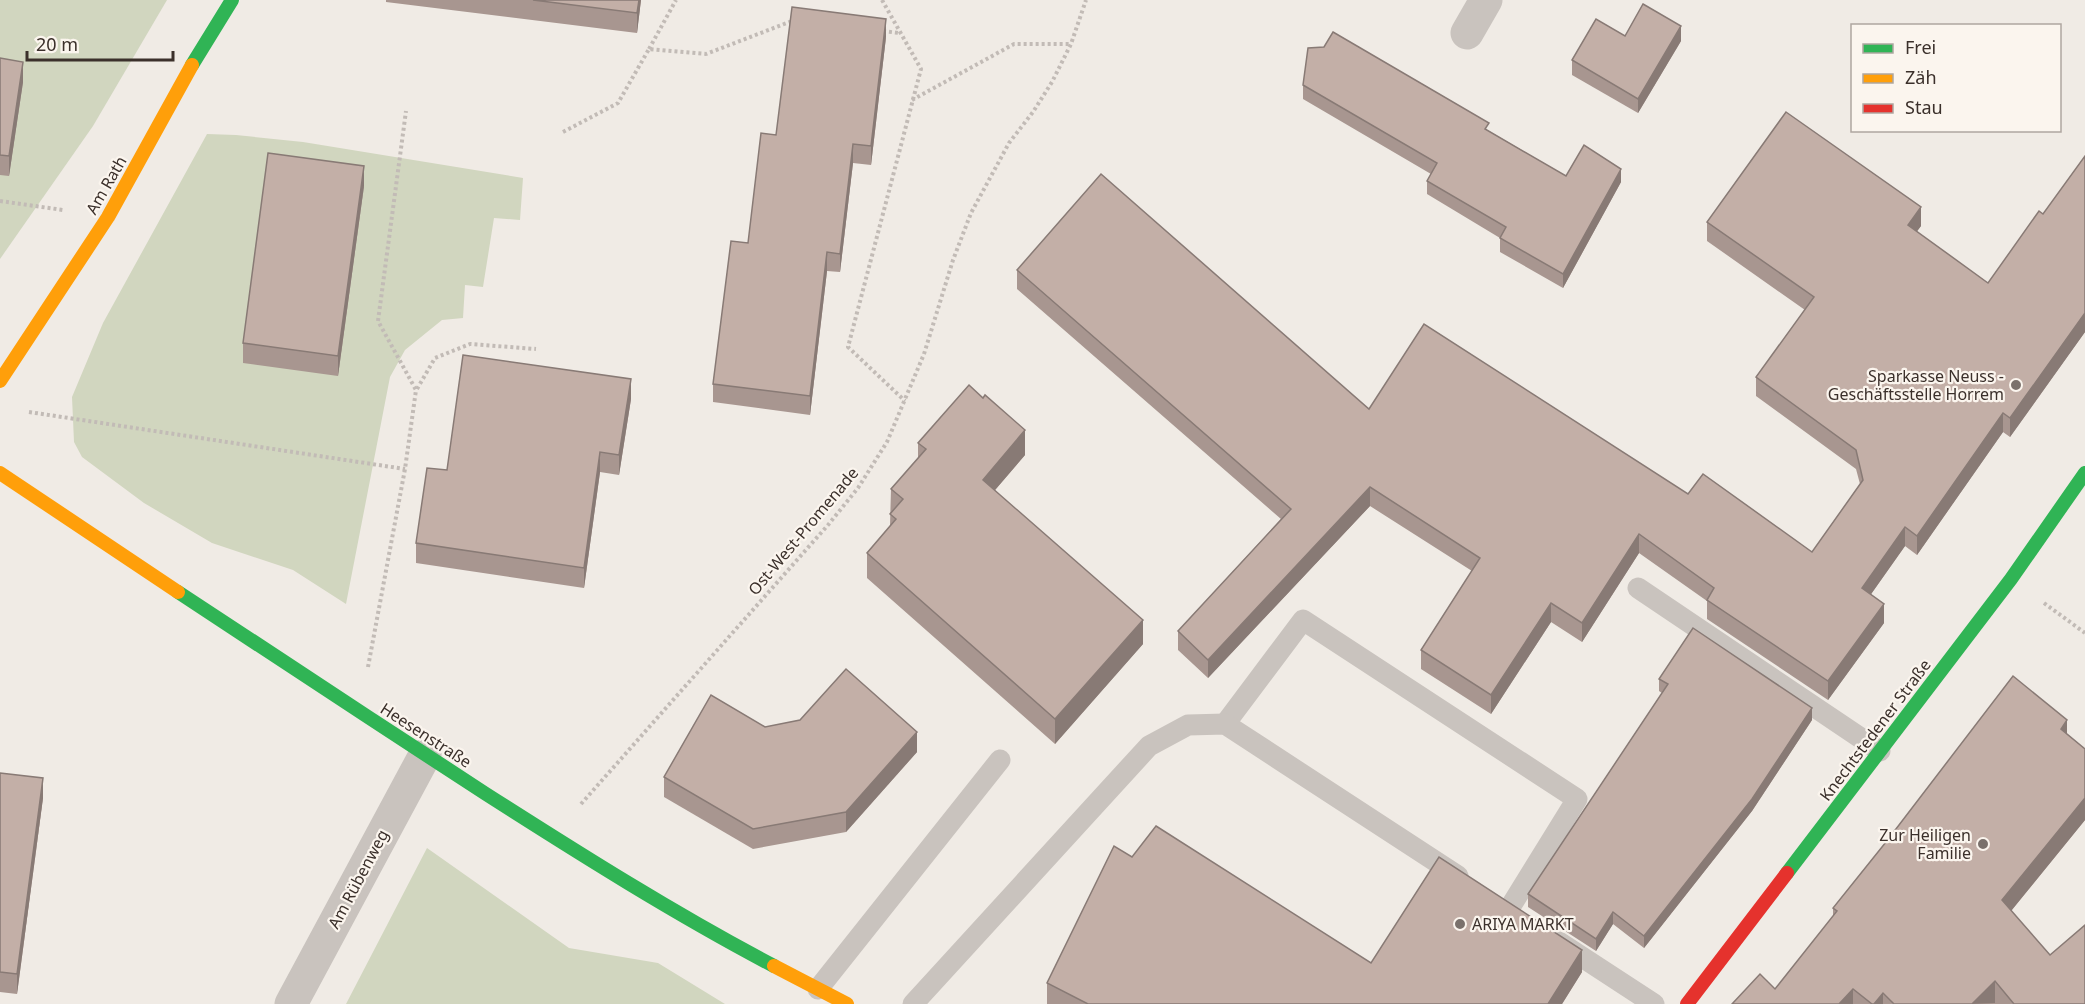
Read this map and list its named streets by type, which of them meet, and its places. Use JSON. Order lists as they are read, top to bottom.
{
  "streets": {
    "street": [
      "Am Rath",
      "Knechtstedener Straße",
      "Heesenstraße",
      "Am Rübenweg"
    ],
    "path": ["Ost-West-Promenade"]
  },
  "crossings": [
    ["Ost-West-Promenade", "Heesenstraße"],
    ["Heesenstraße", "Am Rübenweg"]
  ],
  "places": ["Sparkasse Neuss - Geschäftsstelle Horrem", "Zur Heiligen Familie", "ARIYA MARKT"],
  "legend": ["Frei", "Zäh", "Stau"],
  "scale_bar": "20 m"
}
